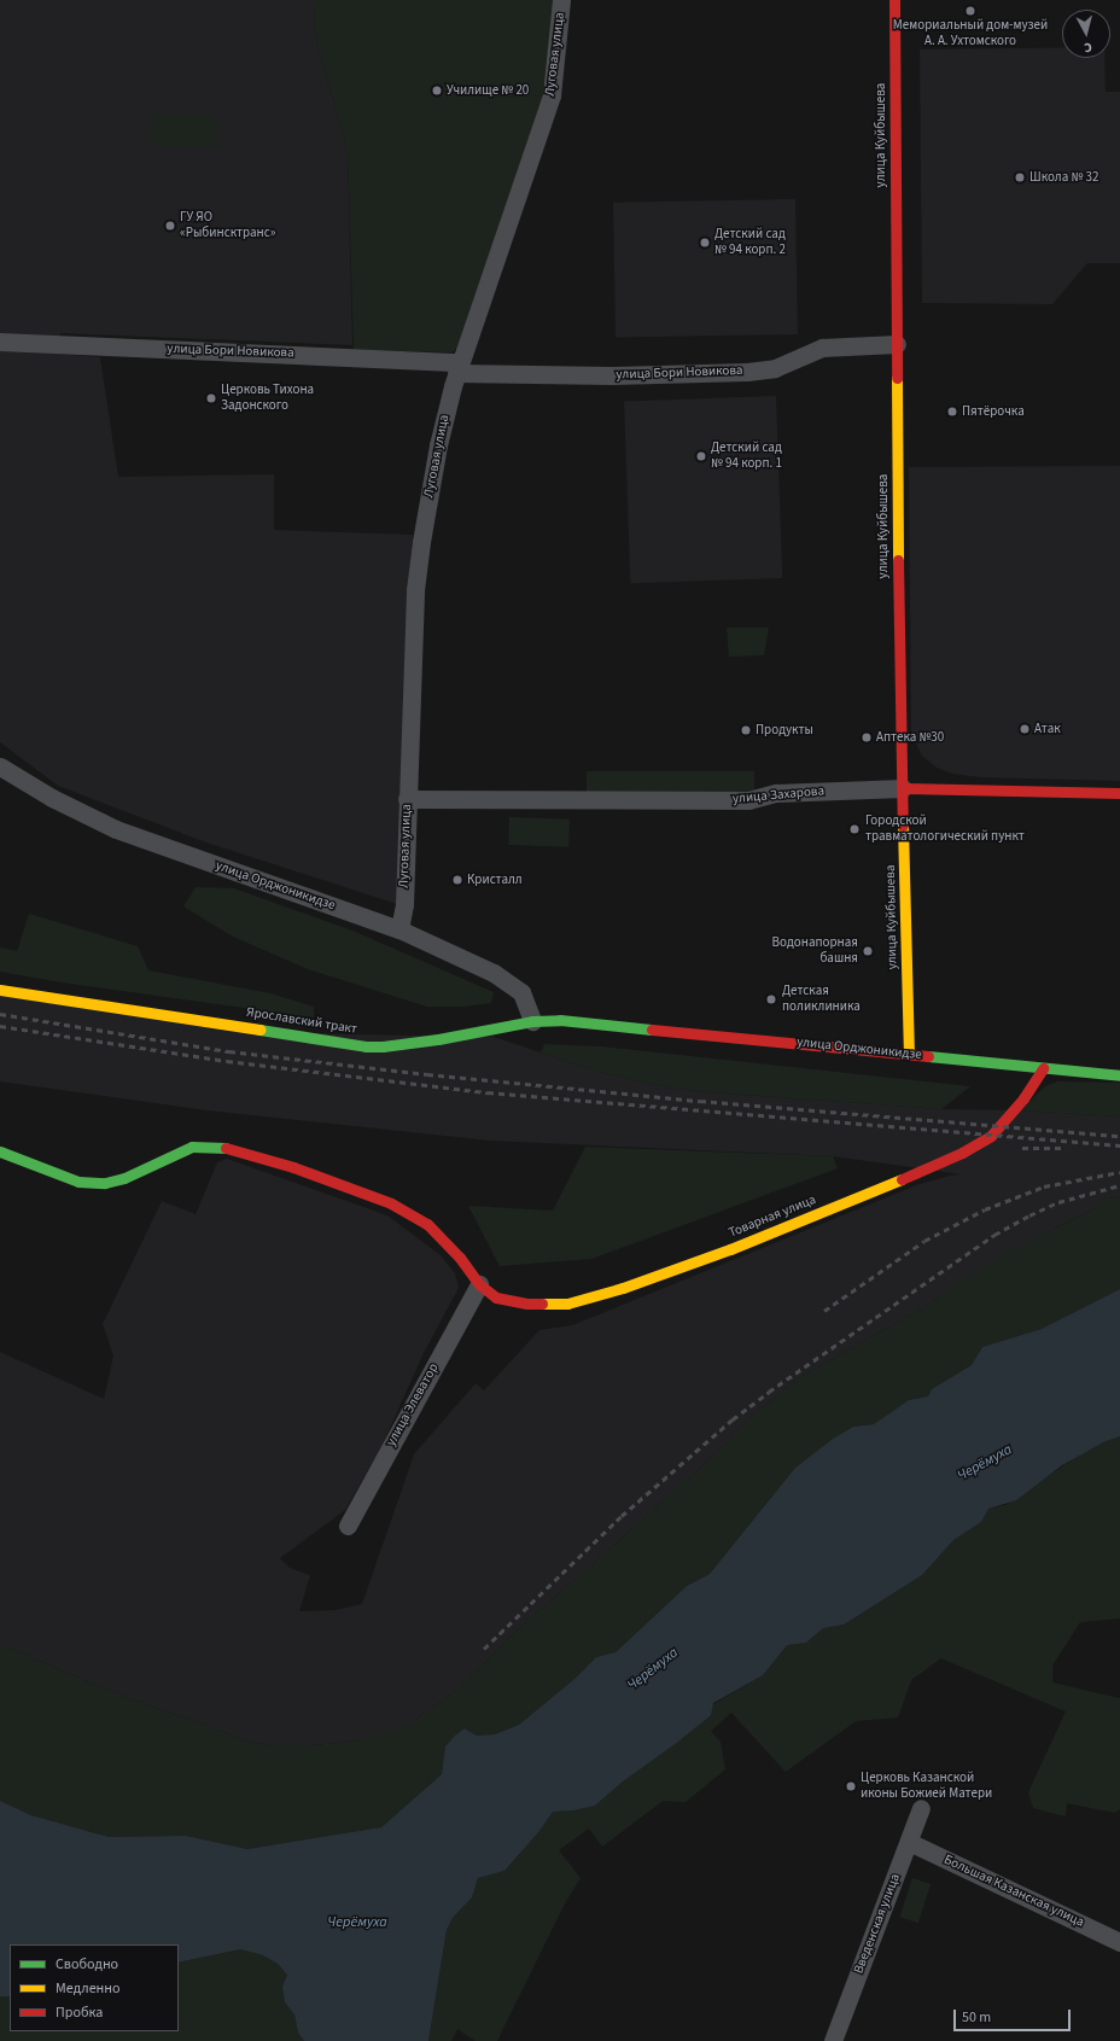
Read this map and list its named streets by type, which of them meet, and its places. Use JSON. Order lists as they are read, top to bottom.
{
  "streets": {
    "street": [
      "Луговая улица",
      "улица Куйбышева",
      "улица Бори Новикова",
      "улица Захарова",
      "улица Орджоникидзе",
      "Ярославский тракт",
      "Товарная улица",
      "улица Элеватор",
      "Большая Казанская улица",
      "Введенская улица"
    ]
  },
  "crossings": [
    ["Луговая улица", "улица Бори Новикова"],
    ["Луговая улица", "улица Захарова"],
    ["Луговая улица", "улица Орджоникидзе"],
    ["улица Куйбышева", "улица Бори Новикова"],
    ["улица Куйбышева", "улица Захарова"],
    ["улица Куйбышева", "улица Орджоникидзе"],
    ["улица Орджоникидзе", "Ярославский тракт"],
    ["улица Орджоникидзе", "Товарная улица"],
    ["Товарная улица", "улица Элеватор"],
    ["Большая Казанская улица", "Введенская улица"]
  ],
  "water": ["Черёмуха"],
  "places": [
    "Мемориальный дом-музей А. А. Ухтомского",
    "Училище № 20",
    "Школа № 32",
    "ГУ ЯО «Рыбинсктранс»",
    "Детский сад № 94 корп. 2",
    "Церковь Тихона Задонского",
    "Пятёрочка",
    "Детский сад № 94 корп. 1",
    "Атак",
    "Продукты",
    "Аптека №30",
    "Городской травматологический пункт",
    "Кристалл",
    "Водонапорная башня",
    "Детская поликлиника",
    "Церковь Казанской иконы Божией Матери"
  ],
  "legend": ["Свободно", "Медленно", "Пробка"],
  "scale_bar": "50 m",
  "north": "bottom"
}
